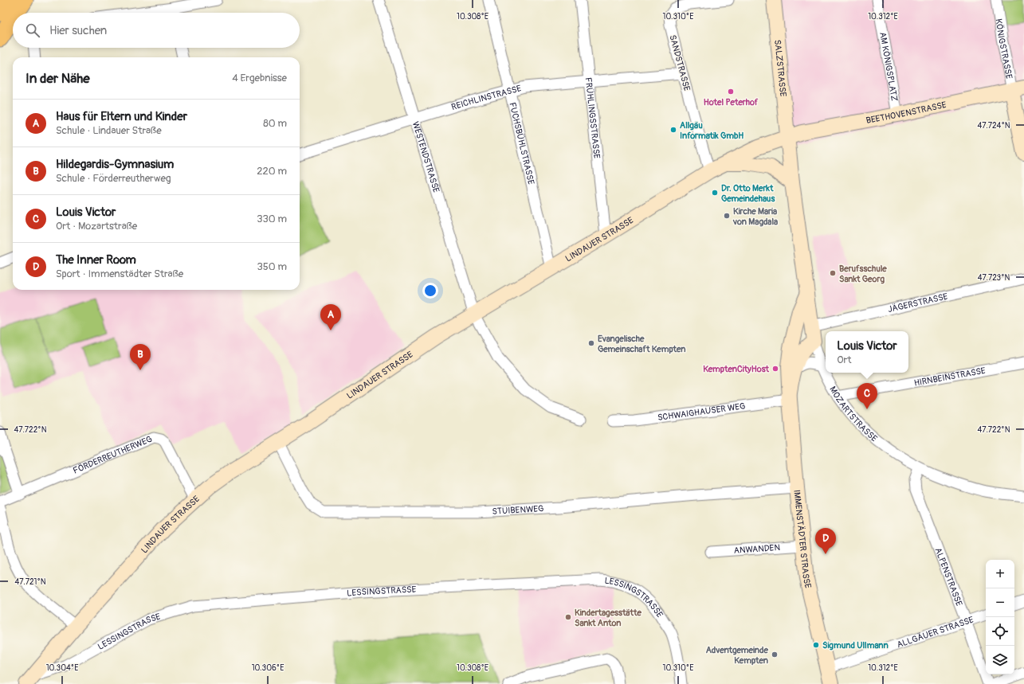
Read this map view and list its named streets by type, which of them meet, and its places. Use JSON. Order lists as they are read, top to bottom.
{
  "streets": {
    "street": [
      "KÖNIGSTRASSE",
      "SANDSTRASSE",
      "AM KÖNIGSPLATZ",
      "SALZSTRASSE",
      "REICHLINSTRASSE",
      "BEETHOVENSTRASSE",
      "FRÜHLINGSSTRASSE",
      "FUCHSBÜHLSTRASSE",
      "WESTENDSTRASSE",
      "LINDAUER STRASSE",
      "JÄGERSTRASSE",
      "HIRNBEINSTRASSE",
      "SCHWAIGHAUSER WEG",
      "MOZARTSTRASSE",
      "FÖRDERREUTHERWEG",
      "STUIBENWEG",
      "IMMENSTÄDTER STRASSE",
      "ANWANDEN",
      "ALPENSTRASSE",
      "LESSINGSTRASSE",
      "ALLGÄUER STRASSE"
    ]
  },
  "crossings": [
    ["KÖNIGSTRASSE", "BEETHOVENSTRASSE"],
    ["SANDSTRASSE", "REICHLINSTRASSE"],
    ["SANDSTRASSE", "LINDAUER STRASSE"],
    ["AM KÖNIGSPLATZ", "BEETHOVENSTRASSE"],
    ["SALZSTRASSE", "BEETHOVENSTRASSE"],
    ["SALZSTRASSE", "LINDAUER STRASSE"],
    ["SALZSTRASSE", "MOZARTSTRASSE"],
    ["REICHLINSTRASSE", "FRÜHLINGSSTRASSE"],
    ["REICHLINSTRASSE", "FUCHSBÜHLSTRASSE"],
    ["REICHLINSTRASSE", "WESTENDSTRASSE"],
    ["BEETHOVENSTRASSE", "LINDAUER STRASSE"],
    ["BEETHOVENSTRASSE", "MOZARTSTRASSE"],
    ["FRÜHLINGSSTRASSE", "LINDAUER STRASSE"],
    ["FUCHSBÜHLSTRASSE", "LINDAUER STRASSE"],
    ["WESTENDSTRASSE", "LINDAUER STRASSE"],
    ["LINDAUER STRASSE", "MOZARTSTRASSE"],
    ["LINDAUER STRASSE", "FÖRDERREUTHERWEG"],
    ["LINDAUER STRASSE", "STUIBENWEG"],
    ["LINDAUER STRASSE", "LESSINGSTRASSE"],
    ["JÄGERSTRASSE", "MOZARTSTRASSE"],
    ["JÄGERSTRASSE", "IMMENSTÄDTER STRASSE"],
    ["HIRNBEINSTRASSE", "MOZARTSTRASSE"],
    ["SCHWAIGHAUSER WEG", "IMMENSTÄDTER STRASSE"],
    ["MOZARTSTRASSE", "IMMENSTÄDTER STRASSE"],
    ["MOZARTSTRASSE", "ALPENSTRASSE"],
    ["STUIBENWEG", "IMMENSTÄDTER STRASSE"],
    ["IMMENSTÄDTER STRASSE", "ANWANDEN"],
    ["IMMENSTÄDTER STRASSE", "ALLGÄUER STRASSE"],
    ["ALPENSTRASSE", "ALLGÄUER STRASSE"]
  ],
  "places": [
    "Hotel Peterhof",
    "Allgäu Informatik GmbH",
    "Dr. Otto Merkt Gemeindehaus",
    "Kirche Maria von Magdala",
    "Berufsschule Sankt Georg",
    "Evangelische Gemeinschaft Kempten",
    "KemptenCityHost",
    "Kindertagesstätte Sankt Anton",
    "Sigmund Ullmann",
    "Adventgemeinde Kempten"
  ],
  "page": {
    "search": "Hier suchen",
    "heading": ["In der Nähe", "4 Ergebnisse"],
    "list": [
      {
        "mark": "A",
        "name": "Haus für Eltern und Kinder",
        "note": "Schule · Lindauer Straße",
        "value": "80 m"
      },
      {
        "mark": "B",
        "name": "Hildegardis-Gymnasium",
        "note": "Schule · Förderreutherweg",
        "value": "220 m"
      },
      {
        "mark": "C",
        "name": "Louis Victor",
        "note": "Ort · Mozartstraße",
        "value": "330 m"
      },
      {
        "mark": "D",
        "name": "The Inner Room",
        "note": "Sport · Immenstädter Straße",
        "value": "350 m"
      }
    ],
    "pins": [
      "A",
      "B",
      "C",
      "D"
    ],
    "popup": ["Louis Victor", "Ort"],
    "map_buttons": ["+", "−"]
  },
  "coordinates": [
    "10.308°E",
    "10.310°E",
    "10.312°E",
    "47.724°N",
    "47.723°N",
    "47.722°N",
    "47.721°N",
    "10.304°E",
    "10.306°E"
  ]
}
